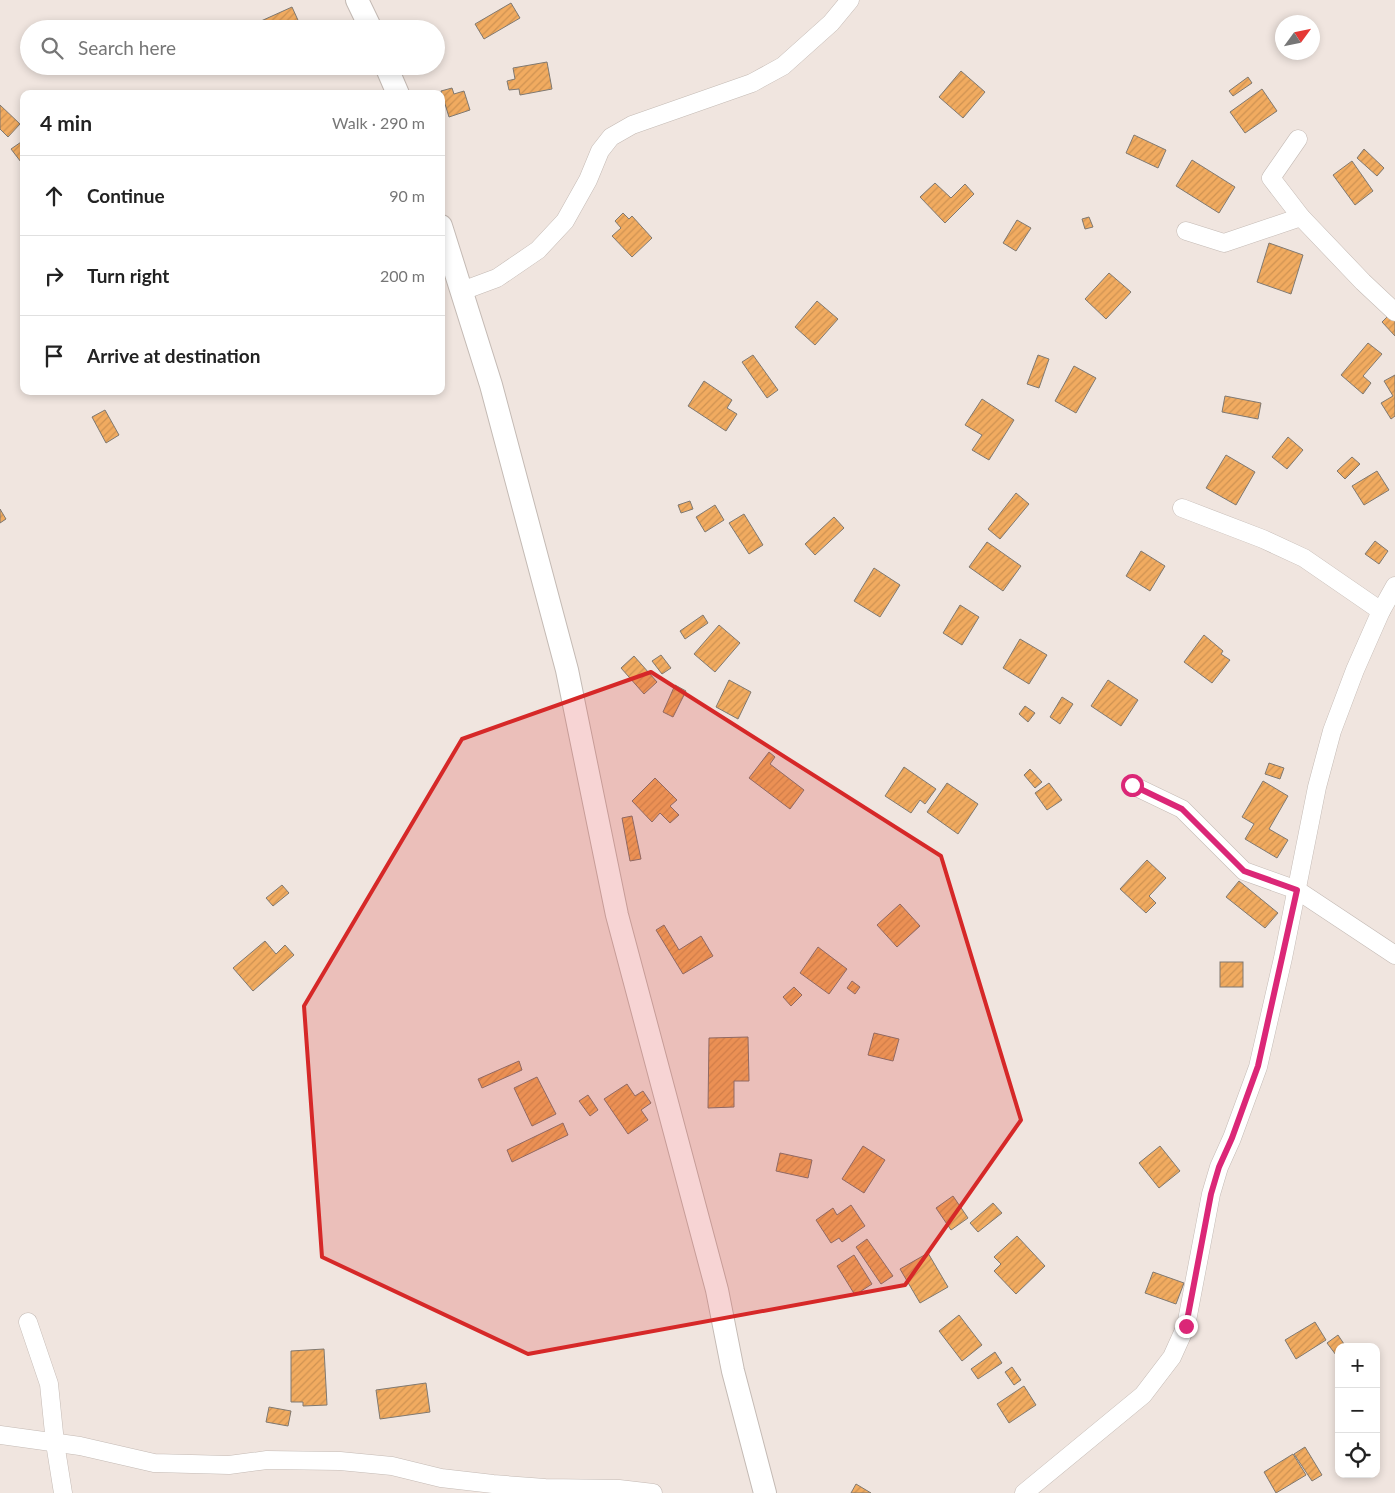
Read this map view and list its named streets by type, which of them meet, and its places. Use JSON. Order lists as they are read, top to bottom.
{
  "north": "top right",
  "page": {
    "search": "Search here",
    "heading": ["4 min", "Walk · 290 m"],
    "list": [
      ["Continue", "90 m"],
      ["Turn right", "200 m"],
      "Arrive at destination"
    ],
    "map_buttons": ["+", "−"]
  }
}
